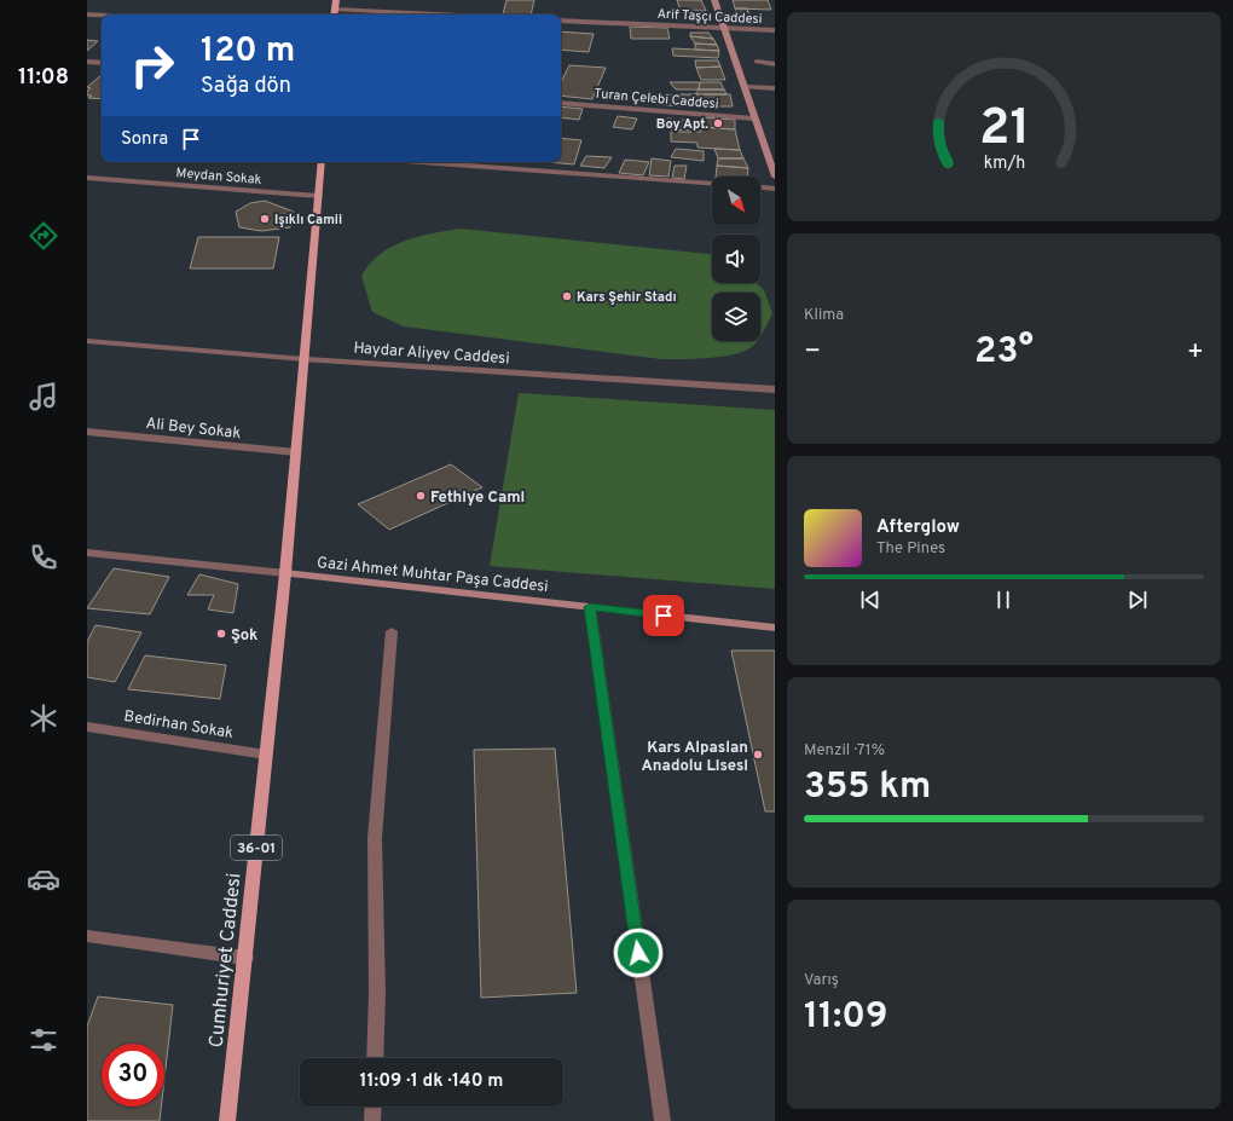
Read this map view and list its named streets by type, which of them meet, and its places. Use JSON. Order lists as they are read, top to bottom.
{
  "streets": {
    "main road": ["Gazi Ahmet Muhtar Paşa Caddesi", "36-01", "Cumhuriyet Caddesi"],
    "street": [
      "Arif Taşçı Caddesi",
      "Turan Çelebi Caddesi",
      "Meydan Sokak",
      "Haydar Aliyev Caddesi",
      "Ali Bey Sokak",
      "Bedirhan Sokak"
    ]
  },
  "crossings": [
    ["Meydan Sokak", "Cumhuriyet Caddesi"],
    ["Haydar Aliyev Caddesi", "Cumhuriyet Caddesi"],
    ["Ali Bey Sokak", "Cumhuriyet Caddesi"],
    ["Gazi Ahmet Muhtar Paşa Caddesi", "Cumhuriyet Caddesi"],
    ["Bedirhan Sokak", "Cumhuriyet Caddesi"]
  ],
  "places": [
    "Boy Apt.",
    "Işıklı Camii",
    "Kars Şehir Stadı",
    "Fethiye Cami",
    "Şok",
    "Kars Alpaslan Anadolu Lisesi"
  ],
  "north": "bottom right",
  "page": {
    "tabs": "11:08",
    "turn": ["120 m", "Sağa dön"],
    "then": "Sonra",
    "tile": [
      "Klima",
      ["Menzil · 71%", "355 km"],
      ["Varış", "11:09"]
    ],
    "heat": ["−", "23°", "+"],
    "song": ["Afterglow", "The Pines"],
    "limit": "30",
    "trip": "11:09 · 1 dk · 140 m",
    "gauge": ["21", "km/h"]
  }
}
